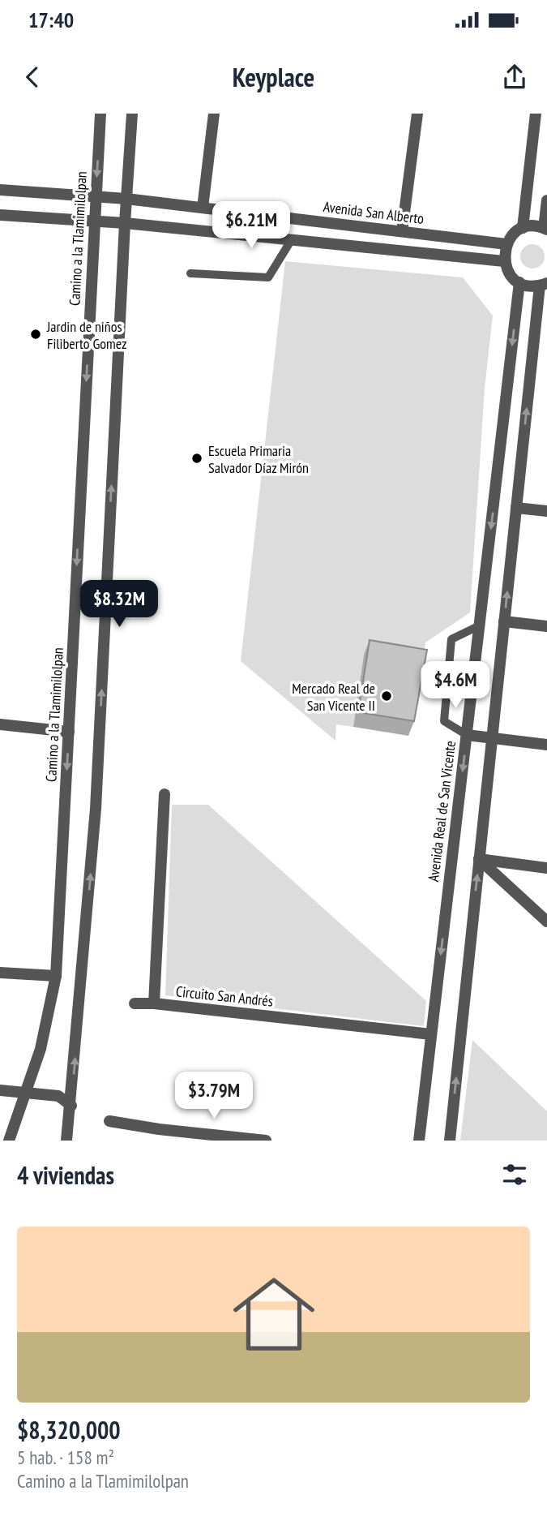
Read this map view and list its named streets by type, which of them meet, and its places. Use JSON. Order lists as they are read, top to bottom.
{
  "streets": {
    "street": [
      "Avenida San Alberto",
      "Camino a la Tlamimilolpan",
      "Avenida Real de San Vicente",
      "Circuito San Andrés"
    ]
  },
  "crossings": [
    ["Avenida San Alberto", "Camino a la Tlamimilolpan"],
    ["Avenida Real de San Vicente", "Circuito San Andrés"]
  ],
  "places": ["Jardin de niños Filiberto Gomez", "Escuela Primaria Salvador Díaz Mirón", "Mercado Real de San Vicente II"],
  "page": {
    "status": "17:40",
    "header": "Keyplace",
    "price": [
      "$6.21M",
      "$8.32M",
      "$4.6M",
      "$3.79M"
    ],
    "heading": "4 viviendas",
    "list": [
      {
        "name": "$8,320,000",
        "note": "5 hab. · 158 m² · Camino a la Tlamimilolpan"
      }
    ]
  }
}
